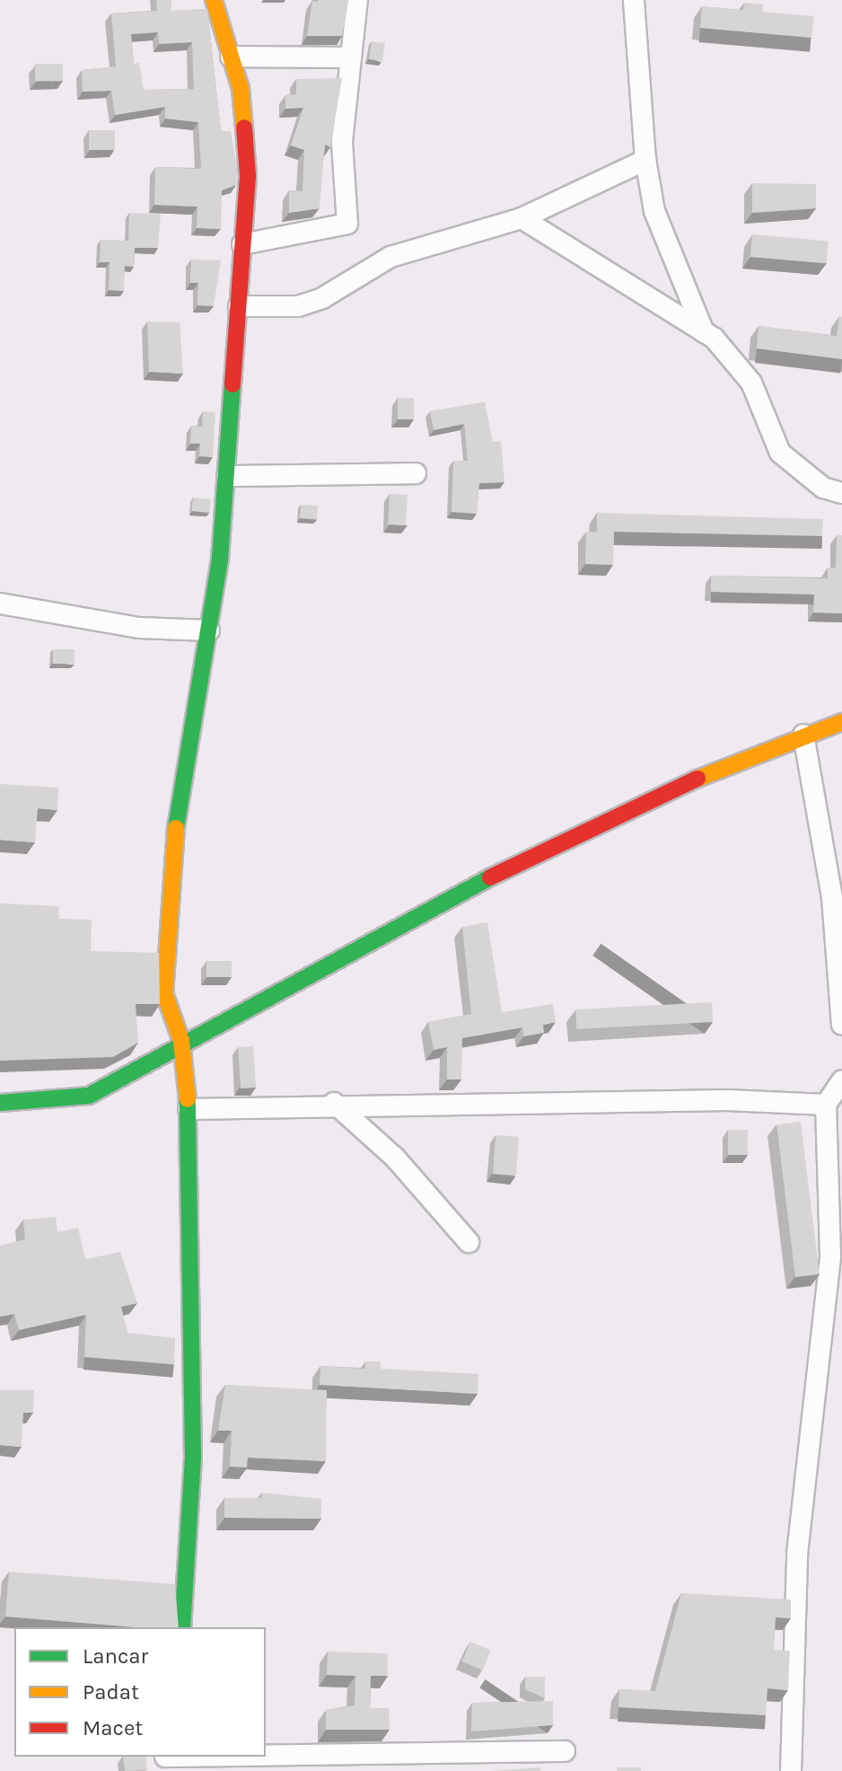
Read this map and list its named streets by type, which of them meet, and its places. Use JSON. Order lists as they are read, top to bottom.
{
  "legend": ["Lancar", "Padat", "Macet"]
}
